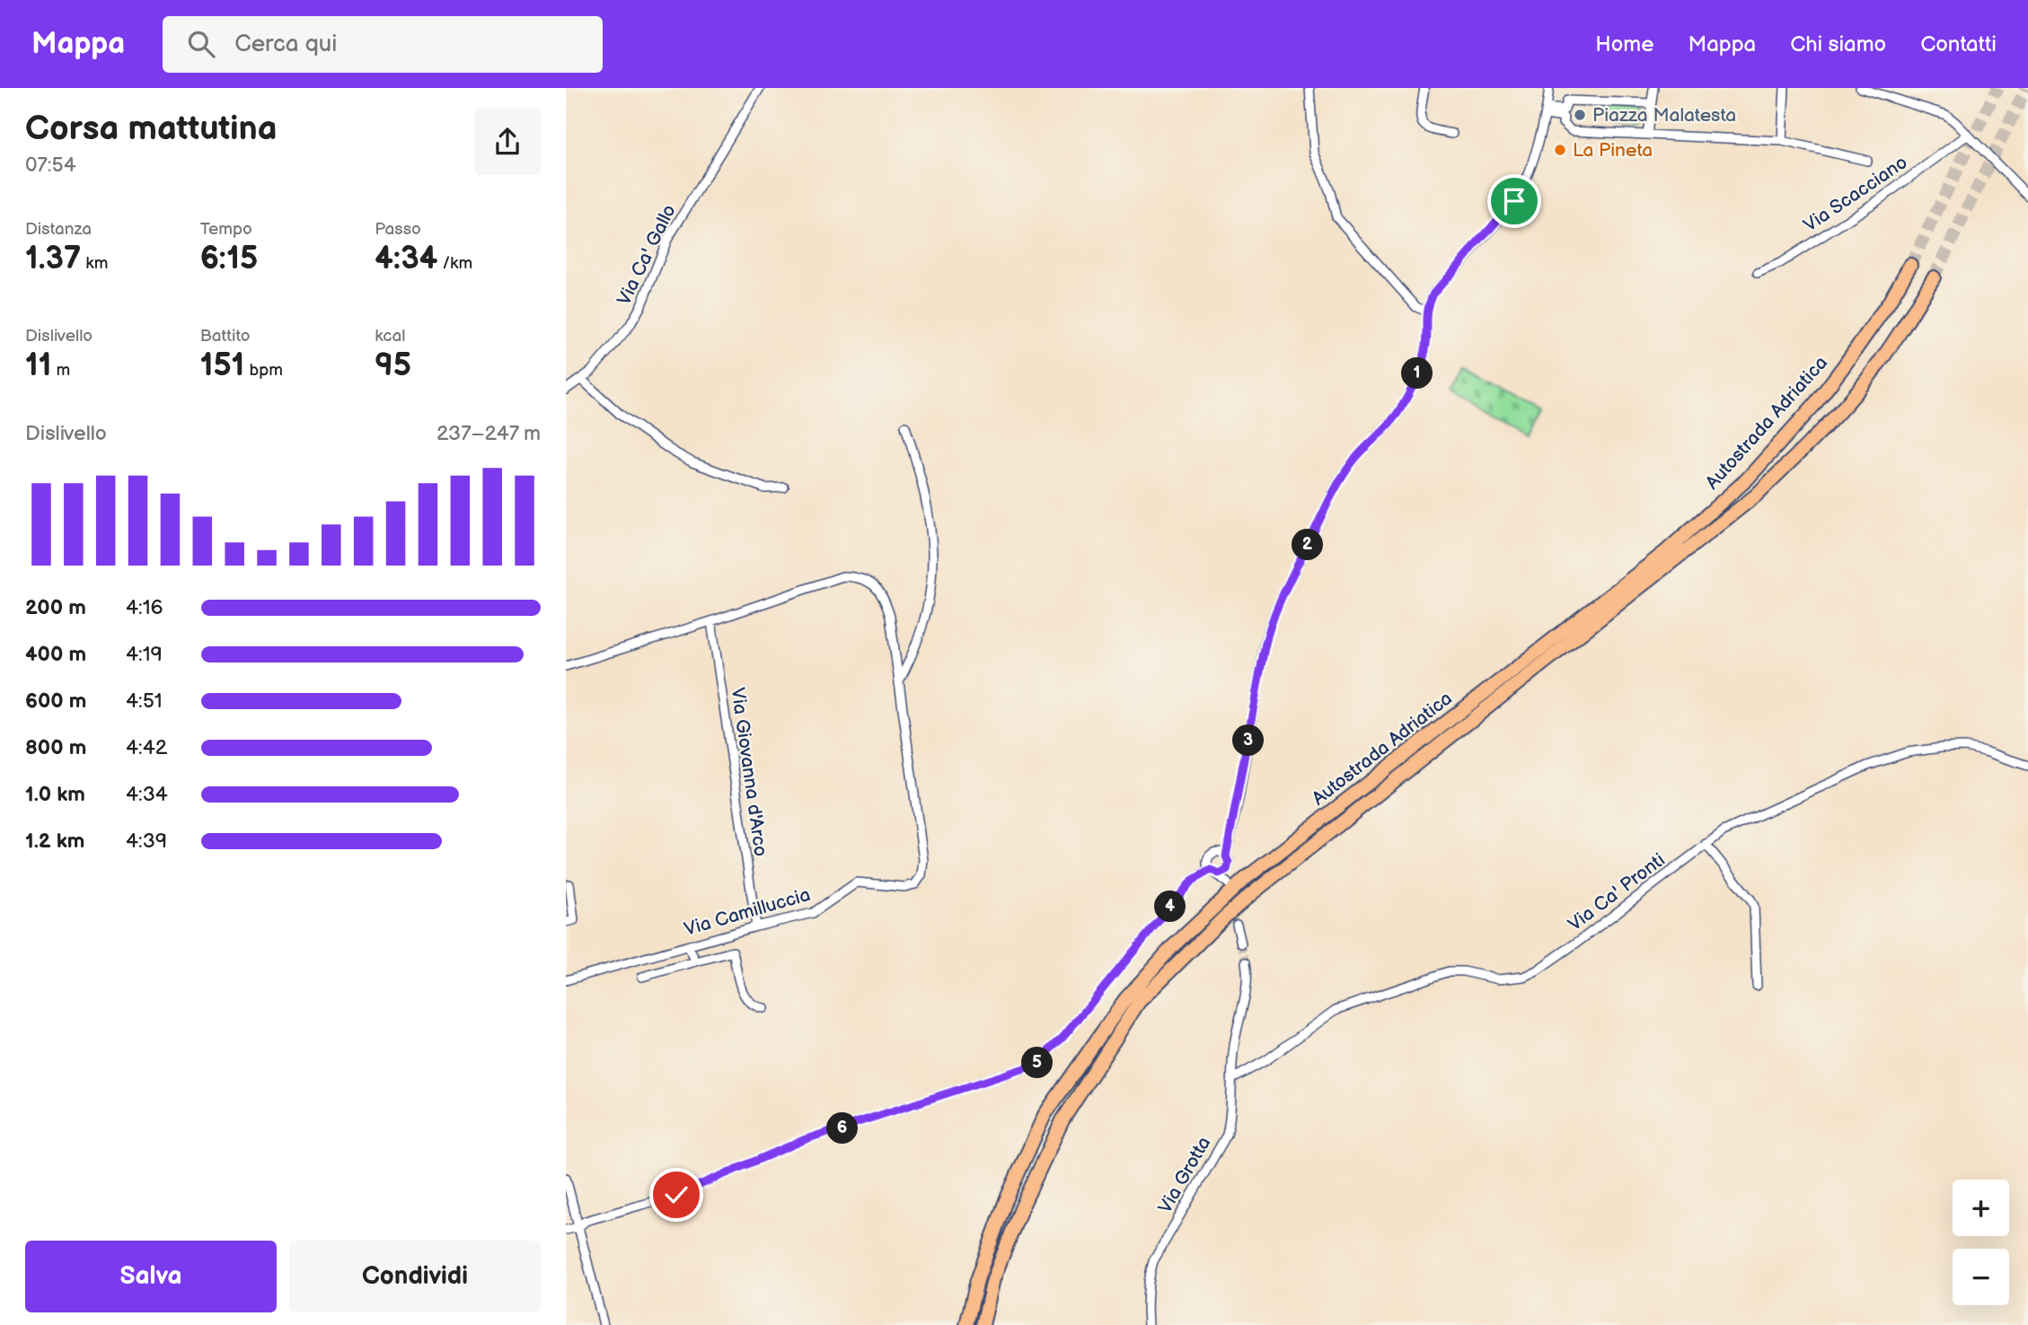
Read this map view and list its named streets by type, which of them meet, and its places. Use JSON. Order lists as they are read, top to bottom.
{
  "streets": {
    "highway": ["Autostrada Adriatica"],
    "street": [
      "Via Scacciano",
      "Via Ca' Gallo",
      "Via Giovanna d'Arco",
      "Via Ca' Pronti",
      "Via Camilluccia",
      "Via Grotta"
    ]
  },
  "crossings": [
    ["Via Giovanna d'Arco", "Via Camilluccia"],
    ["Via Ca' Pronti", "Via Grotta"]
  ],
  "places": ["Piazza Malatesta", "La Pineta"],
  "page": {
    "header": "Mappa",
    "search": "Cerca qui",
    "nav": [
      "Home",
      "Mappa",
      "Chi siamo",
      "Contatti"
    ],
    "heading": ["Corsa mattutina", "07:54"],
    "stats": [
      ["Distanza", "1.37 km"],
      ["Tempo", "6:15"],
      ["Passo", "4:34 /km"],
      ["Dislivello", "11 m"],
      ["Battito", "151 bpm"],
      ["kcal", "95"]
    ],
    "pins": [
      "1",
      "2",
      "3",
      "4",
      "5",
      "6"
    ],
    "chart": ["Dislivello", "237–247 m"],
    "list": [
      {
        "name": "200 m",
        "note": "4:16"
      },
      {
        "name": "400 m",
        "note": "4:19"
      },
      {
        "name": "600 m",
        "note": "4:51"
      },
      {
        "name": "800 m",
        "note": "4:42"
      },
      {
        "name": "1.0 km",
        "note": "4:34"
      },
      {
        "name": "1.2 km",
        "note": "4:39"
      }
    ],
    "map_buttons": ["+", "−"],
    "buttons": ["Salva", "Condividi"]
  }
}
